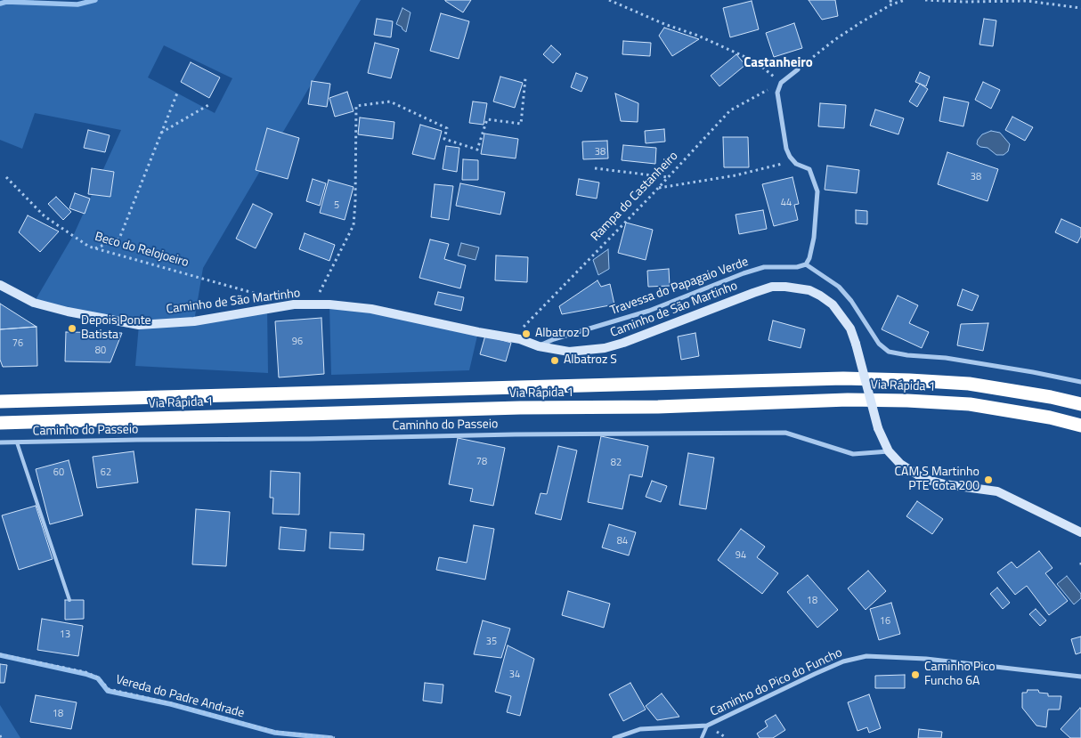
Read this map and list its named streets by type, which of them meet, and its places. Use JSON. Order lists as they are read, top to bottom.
{
  "streets": {
    "highway": ["Via Rápida 1"],
    "street": [
      "Travessa do Papagaio Verde",
      "Caminho de São Martinho",
      "Caminho do Passeio",
      "Caminho do Pico do Funcho"
    ],
    "path": ["Rampa do Castanheiro", "Beco do Relojoeiro", "Vereda do Padre Andrade"]
  },
  "crossings": [
    ["Rampa do Castanheiro", "Caminho de São Martinho"],
    ["Travessa do Papagaio Verde", "Caminho de São Martinho"],
    ["Caminho de São Martinho", "Caminho do Passeio"]
  ],
  "districts": ["Castanheiro"],
  "places": [
    "Depois Ponte Batista",
    "Albatroz D",
    "Albatroz S",
    "CAM S Martinho PTE Cota 200",
    "Caminho Pico Funcho 6A"
  ],
  "house_numbers": [
    "38",
    "38",
    "44",
    "5",
    "96",
    "76",
    "80",
    "78",
    "82",
    "60",
    "62",
    "84",
    "94",
    "18",
    "16",
    "13",
    "35",
    "34",
    "18"
  ]
}
